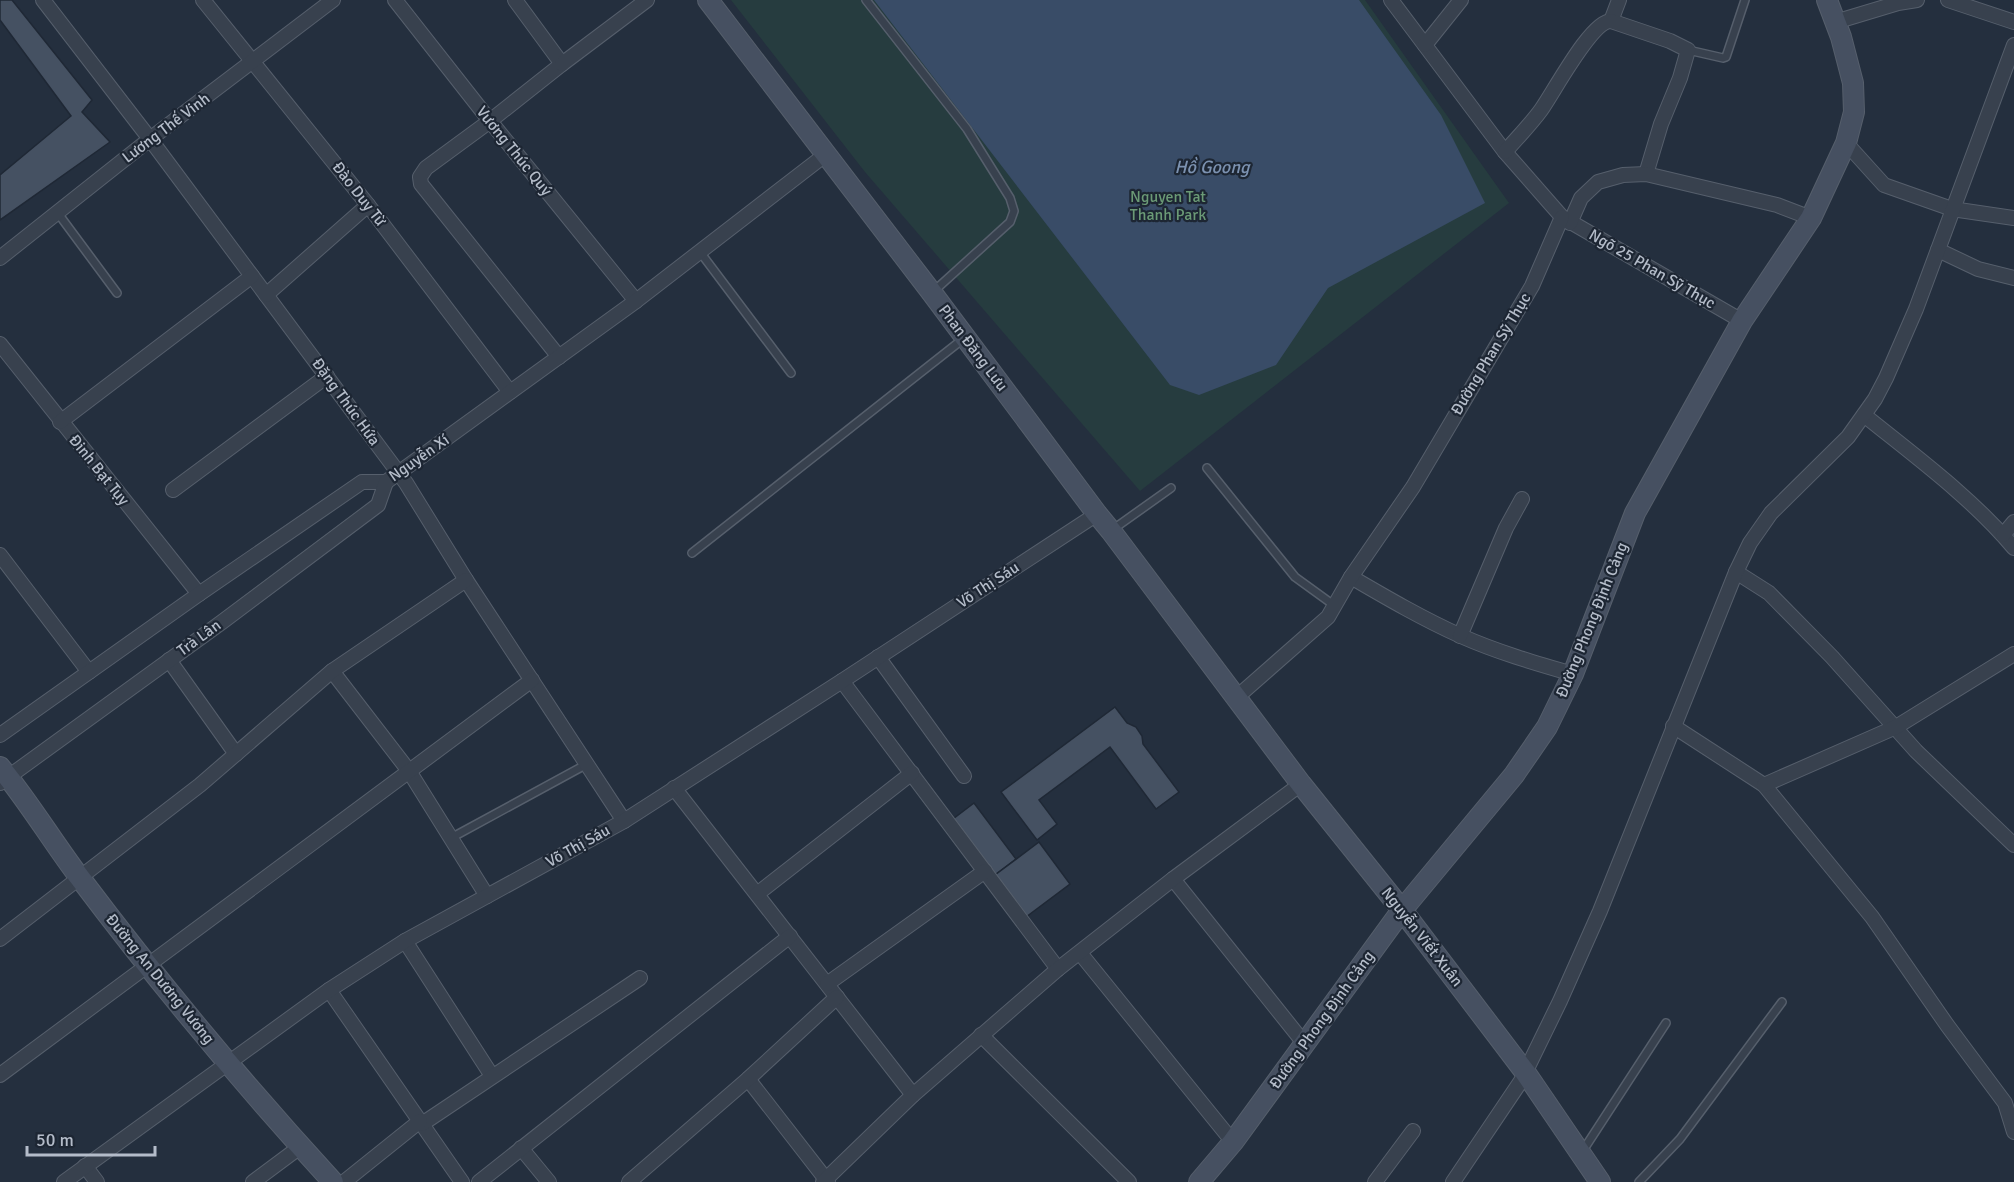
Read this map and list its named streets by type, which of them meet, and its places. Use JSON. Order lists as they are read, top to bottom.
{
  "streets": {
    "street": [
      "Lương Thế Vinh",
      "Vương Thúc Quý",
      "Đào Duy Từ",
      "Ngõ 25 Phan Sỹ Thục",
      "Phan Đăng Lưu",
      "Đường Phan Sỹ Thục",
      "Đặng Thúc Hứa",
      "Nguyễn Xí",
      "Đinh Bạt Tụy",
      "Võ Thị Sáu",
      "Đường Phong Định Cảng",
      "Trà Lân",
      "Nguyễn Viết Xuân",
      "Đường An Dương Vương"
    ]
  },
  "crossings": [
    ["Lương Thế Vinh", "Đào Duy Từ"],
    ["Lương Thế Vinh", "Đặng Thúc Hứa"],
    ["Vương Thúc Quý", "Nguyễn Xí"],
    ["Đào Duy Từ", "Nguyễn Xí"],
    ["Ngõ 25 Phan Sỹ Thục", "Đường Phan Sỹ Thục"],
    ["Ngõ 25 Phan Sỹ Thục", "Đường Phong Định Cảng"],
    ["Phan Đăng Lưu", "Đường Phan Sỹ Thục"],
    ["Phan Đăng Lưu", "Nguyễn Xí"],
    ["Phan Đăng Lưu", "Võ Thị Sáu"],
    ["Phan Đăng Lưu", "Nguyễn Viết Xuân"],
    ["Đường Phan Sỹ Thục", "Đường Phong Định Cảng"],
    ["Đường Phan Sỹ Thục", "Nguyễn Viết Xuân"],
    ["Đặng Thúc Hứa", "Nguyễn Xí"],
    ["Đặng Thúc Hứa", "Võ Thị Sáu"],
    ["Nguyễn Xí", "Đinh Bạt Tụy"],
    ["Nguyễn Xí", "Trà Lân"],
    ["Võ Thị Sáu", "Đường An Dương Vương"],
    ["Đường Phong Định Cảng", "Nguyễn Viết Xuân"],
    ["Trà Lân", "Đường An Dương Vương"]
  ],
  "water": ["Hồ Goong"],
  "parks": ["Nguyen Tat Thanh Park"],
  "scale_bar": "50 m"
}
